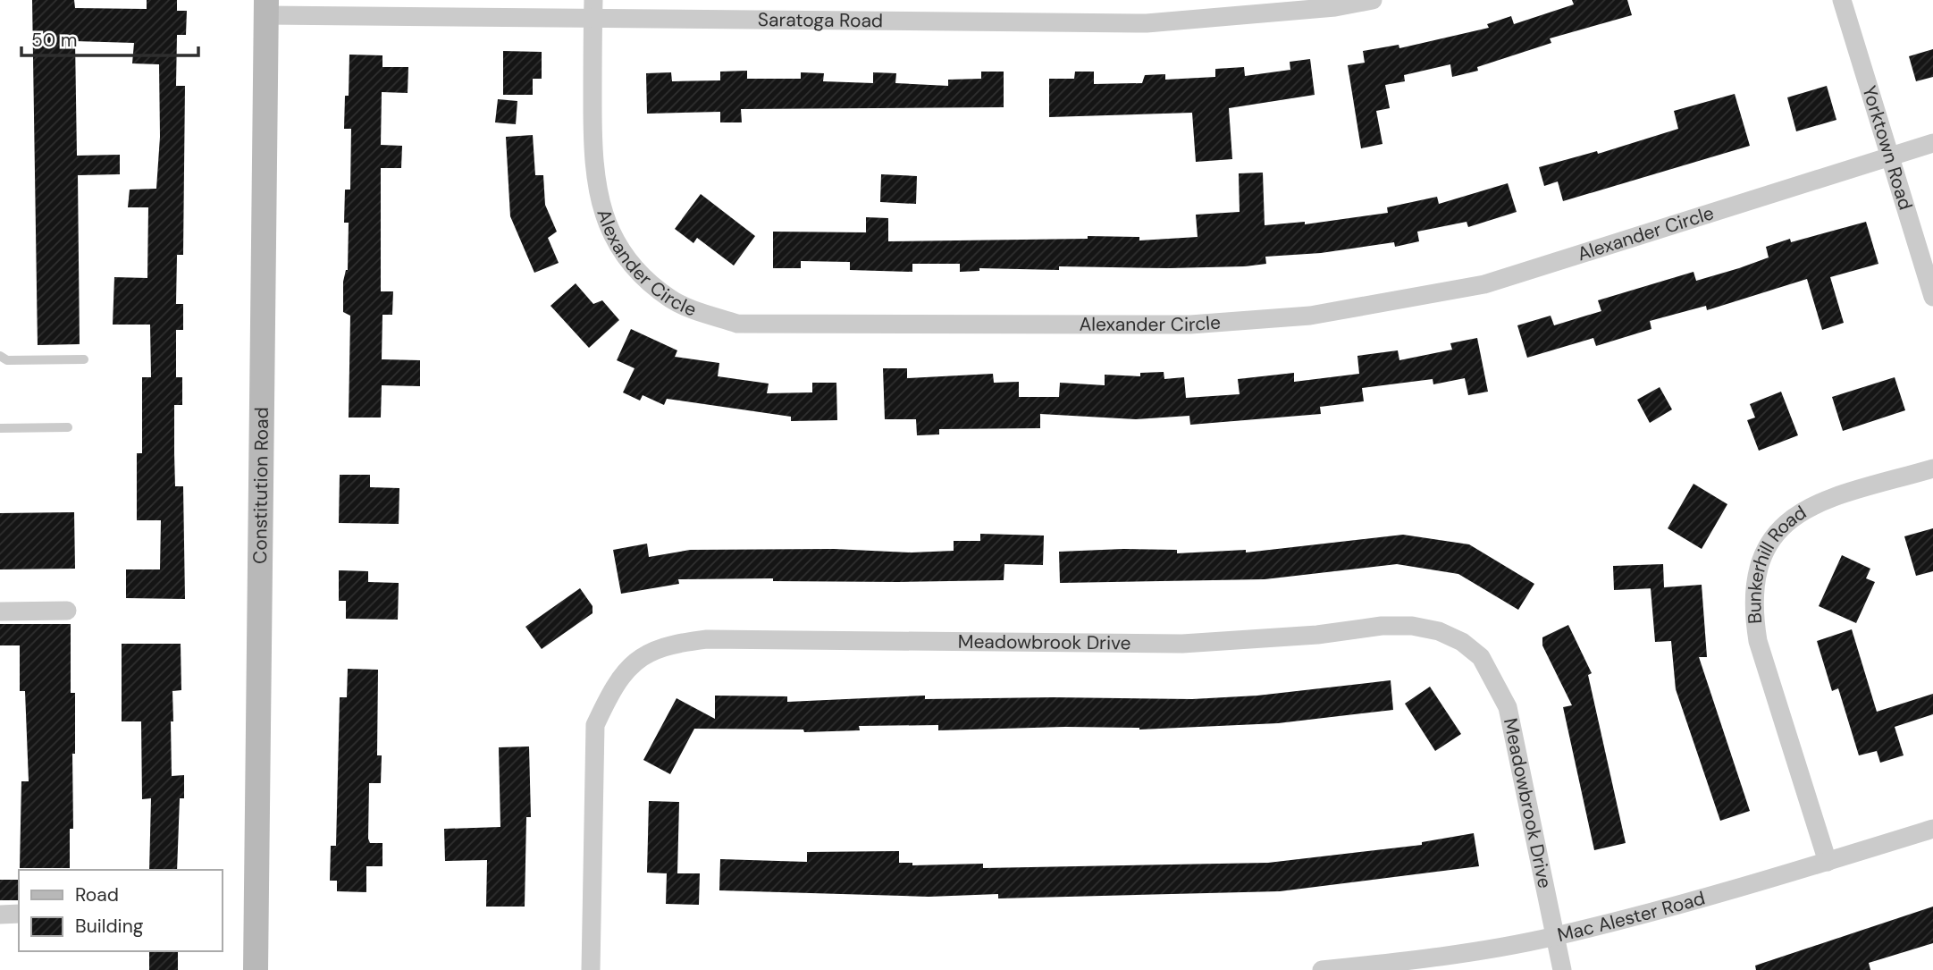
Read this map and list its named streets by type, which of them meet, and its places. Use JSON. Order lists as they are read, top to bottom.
{
  "streets": {
    "street": [
      "Saratoga Road",
      "Yorktown Road",
      "Alexander Circle",
      "Constitution Road",
      "Bunkerhill Road",
      "Meadowbrook Drive",
      "Mac Alester Road"
    ]
  },
  "crossings": [
    ["Saratoga Road", "Alexander Circle"],
    ["Saratoga Road", "Constitution Road"],
    ["Yorktown Road", "Alexander Circle"],
    ["Bunkerhill Road", "Mac Alester Road"],
    ["Meadowbrook Drive", "Mac Alester Road"]
  ],
  "legend": ["Road", "Building"],
  "scale_bar": "50 m"
}
